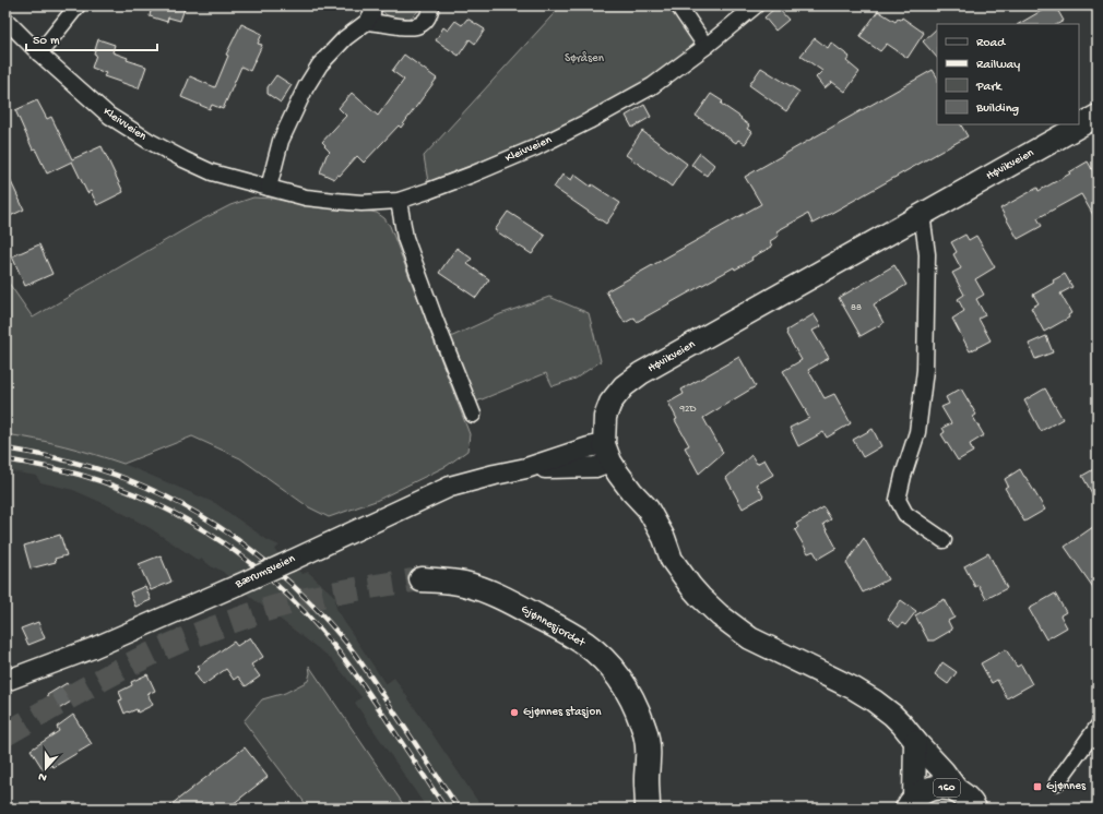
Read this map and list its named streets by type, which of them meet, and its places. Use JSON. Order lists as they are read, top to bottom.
{
  "streets": {
    "main road": ["Høvikveien", "Gjønnesjordet", "160"],
    "street": ["Kleivveien", "Bærumsveien"]
  },
  "crossings": [
    ["Høvikveien", "Bærumsveien"]
  ],
  "parks": ["Søråsen"],
  "places": {
    "other": ["Gjønnes stasjon"],
    "transit": ["Gjønnes"]
  },
  "house_numbers": ["88", "92D"],
  "legend": [
    "Road",
    "Railway",
    "Park",
    "Building"
  ],
  "scale_bar": "50 m",
  "north": "bottom"
}
